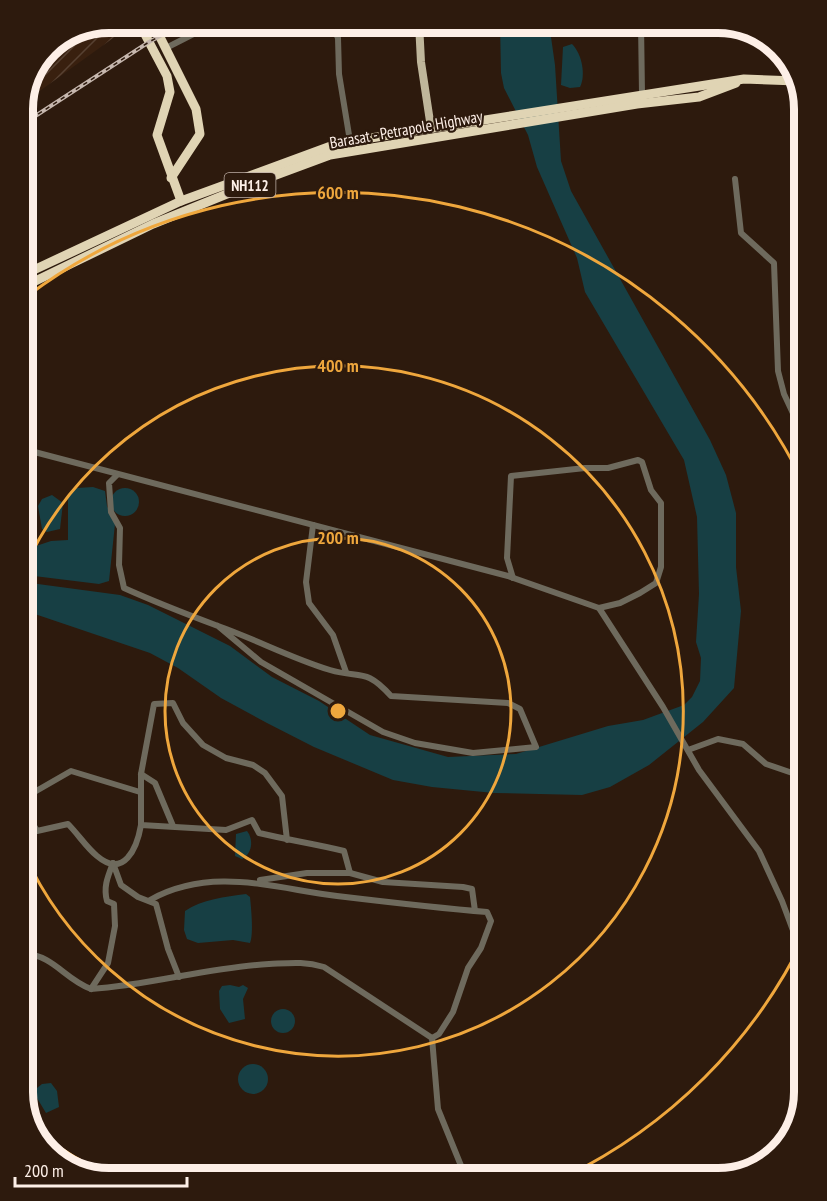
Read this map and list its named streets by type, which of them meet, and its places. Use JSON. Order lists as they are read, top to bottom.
{
  "streets": {
    "highway": ["Barasat - Petrapole Highway", "NH112"]
  },
  "scale_bar": "200 m",
  "rings": ["600 m", "400 m", "200 m"]
}
